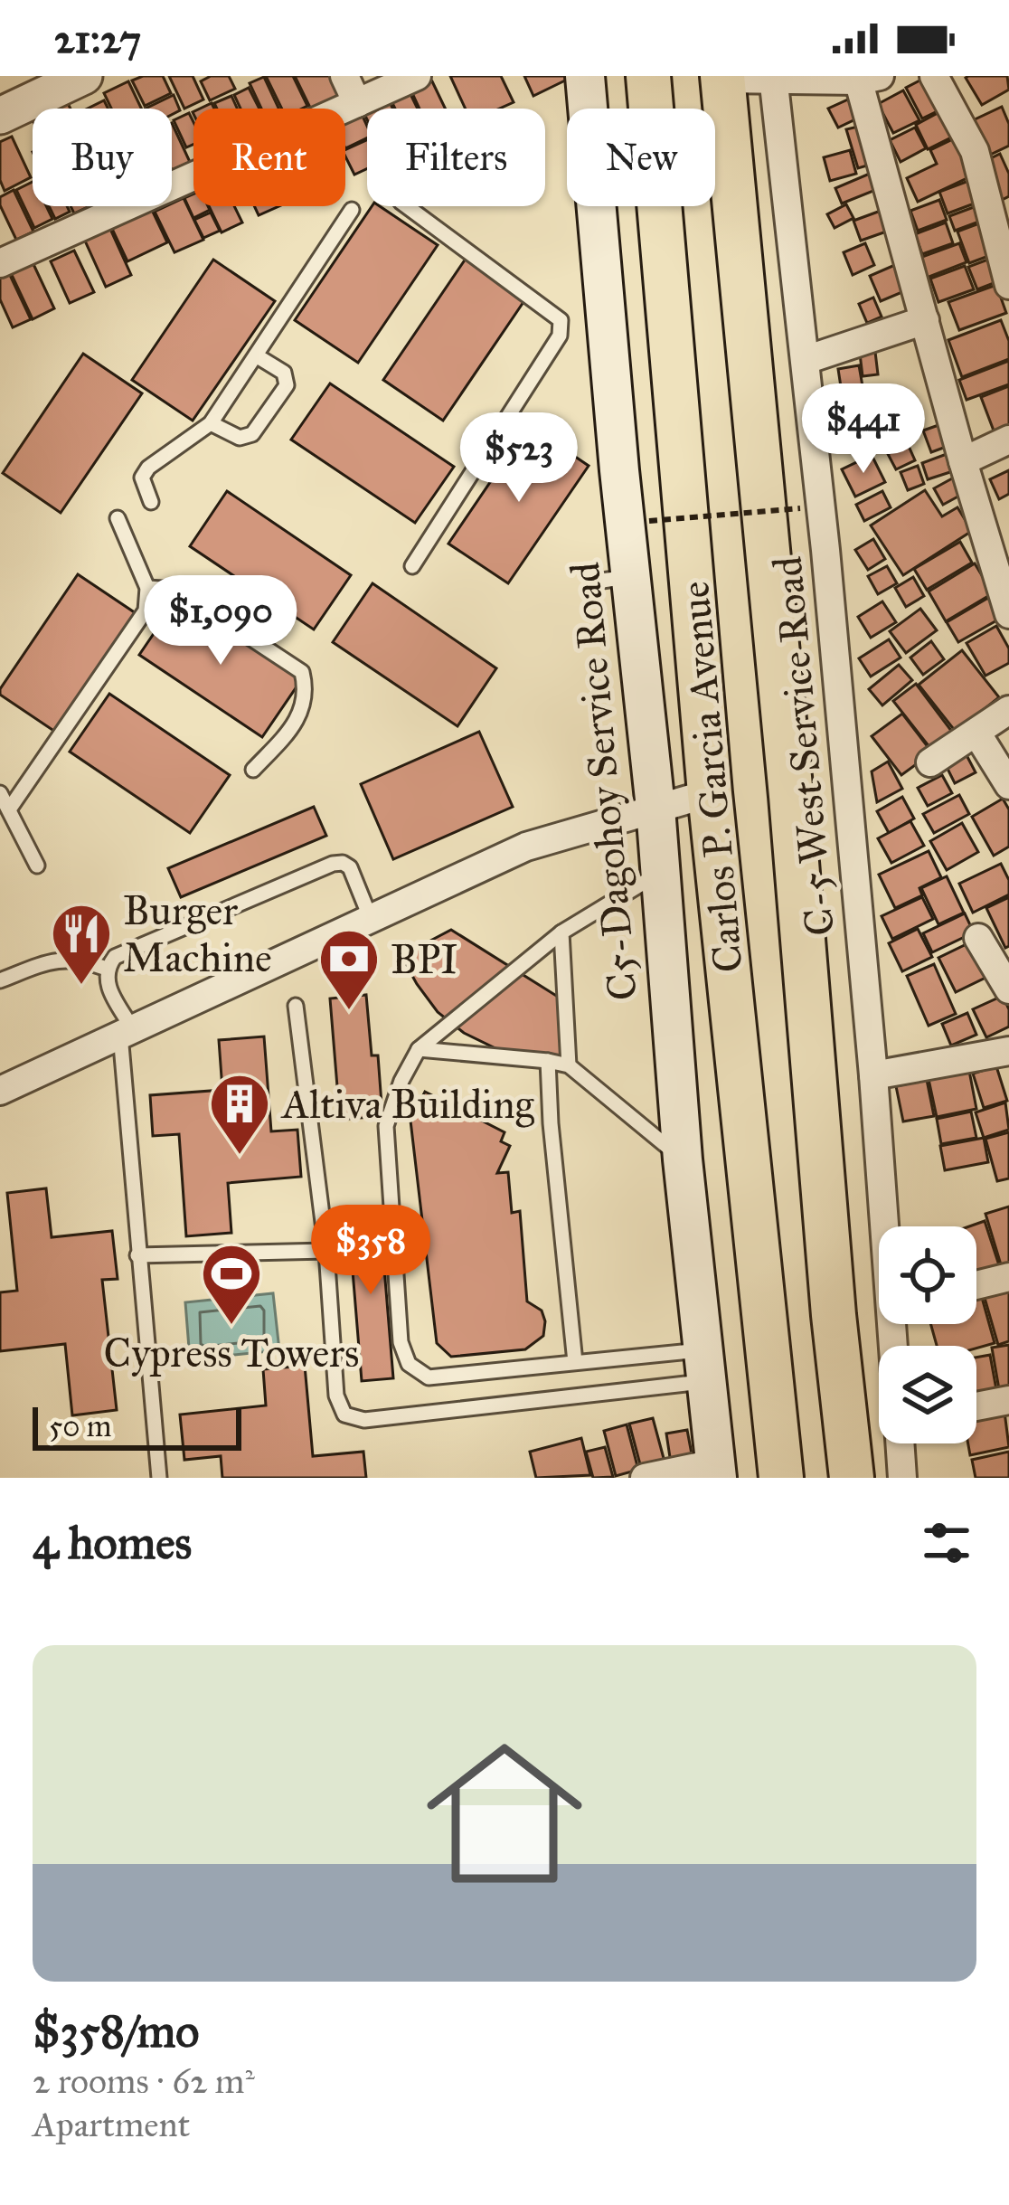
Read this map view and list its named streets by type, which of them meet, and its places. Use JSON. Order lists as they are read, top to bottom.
{
  "streets": {
    "main road": ["Carlos P. Garcia Avenue", "C5-Dagohoy Service Road"],
    "street": ["C-5 West Service Road"]
  },
  "places": {
    "restaurant": ["Burger Machine"],
    "bank": ["BPI"],
    "building": ["Altiva Building"],
    "sports": ["Cypress Towers"]
  },
  "scale_bar": "50 m",
  "page": {
    "status": "21:27",
    "chip": [
      "Buy",
      "Rent",
      "Filters",
      "New"
    ],
    "price": [
      "$441",
      "$523",
      "$1,090",
      "$358"
    ],
    "scale": "50 m",
    "heading": "4 homes",
    "list": [
      {
        "name": "$358/mo",
        "note": "2 rooms · 62 m² · Apartment"
      }
    ]
  }
}
